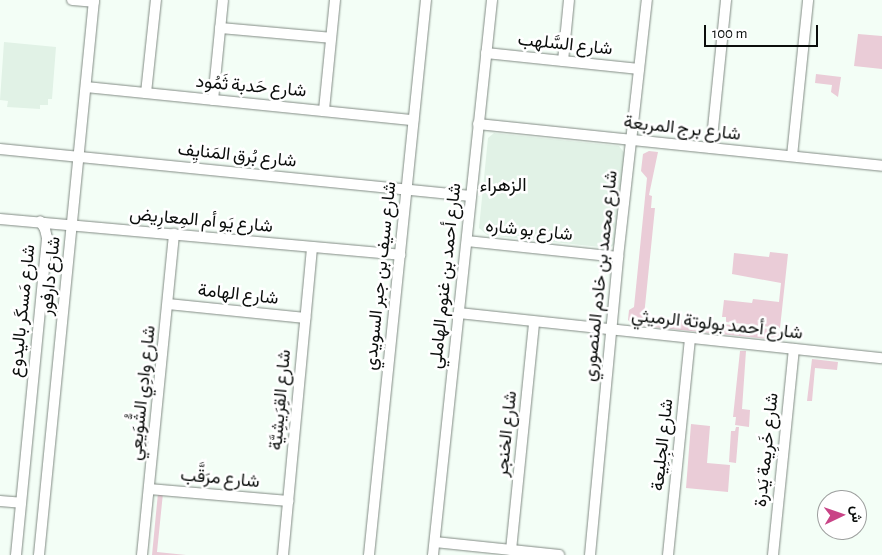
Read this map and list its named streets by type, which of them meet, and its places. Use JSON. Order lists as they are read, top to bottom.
{
  "streets": {
    "street": [
      "شارع السَّلهب",
      "شارع حَدبة ثَمُود",
      "شارع برج المربعة",
      "شارع بُرق المَنايِف",
      "شارع يَو أم المِعارِيض",
      "شارع بو شاره",
      "شارع دارفور",
      "شارع سيف بن جبر السويدي",
      "شارع أحمد بن غنوم الهاملي",
      "شارع محمد بن خادم المنصوري",
      "شارع الهامة",
      "شارع مَسكَر باليدوع",
      "شارع أحمد بولوتة الرميثي",
      "شارع وادِي الشُّوَيعِي",
      "شارع القِرَيشِيَّة",
      "شارع الخنجر",
      "شارع الجِلِيعة",
      "شارع خَرِيمة يَدرة",
      "شارع مرَقَّب"
    ]
  },
  "crossings": [
    ["شارع السَّلهب", "شارع أحمد بن غنوم الهاملي"],
    ["شارع السَّلهب", "شارع محمد بن خادم المنصوري"],
    ["شارع حَدبة ثَمُود", "شارع دارفور"],
    ["شارع حَدبة ثَمُود", "شارع سيف بن جبر السويدي"],
    ["شارع برج المربعة", "شارع أحمد بن غنوم الهاملي"],
    ["شارع برج المربعة", "شارع محمد بن خادم المنصوري"],
    ["شارع بُرق المَنايِف", "شارع دارفور"],
    ["شارع بُرق المَنايِف", "شارع سيف بن جبر السويدي"],
    ["شارع بُرق المَنايِف", "شارع أحمد بن غنوم الهاملي"],
    ["شارع يَو أم المِعارِيض", "شارع دارفور"],
    ["شارع يَو أم المِعارِيض", "شارع سيف بن جبر السويدي"],
    ["شارع يَو أم المِعارِيض", "شارع مَسكَر باليدوع"],
    ["شارع يَو أم المِعارِيض", "شارع وادِي الشُّوَيعِي"],
    ["شارع يَو أم المِعارِيض", "شارع القِرَيشِيَّة"],
    ["شارع بو شاره", "شارع أحمد بن غنوم الهاملي"],
    ["شارع بو شاره", "شارع محمد بن خادم المنصوري"],
    ["شارع أحمد بن غنوم الهاملي", "شارع أحمد بولوتة الرميثي"],
    ["شارع محمد بن خادم المنصوري", "شارع أحمد بولوتة الرميثي"],
    ["شارع الهامة", "شارع وادِي الشُّوَيعِي"],
    ["شارع الهامة", "شارع القِرَيشِيَّة"],
    ["شارع أحمد بولوتة الرميثي", "شارع الخنجر"],
    ["شارع أحمد بولوتة الرميثي", "شارع الجِلِيعة"],
    ["شارع أحمد بولوتة الرميثي", "شارع خَرِيمة يَدرة"],
    ["شارع وادِي الشُّوَيعِي", "شارع مرَقَّب"],
    ["شارع القِرَيشِيَّة", "شارع مرَقَّب"]
  ],
  "districts": ["الزهراء"],
  "scale_bar": "100 m",
  "north": "right"
}
